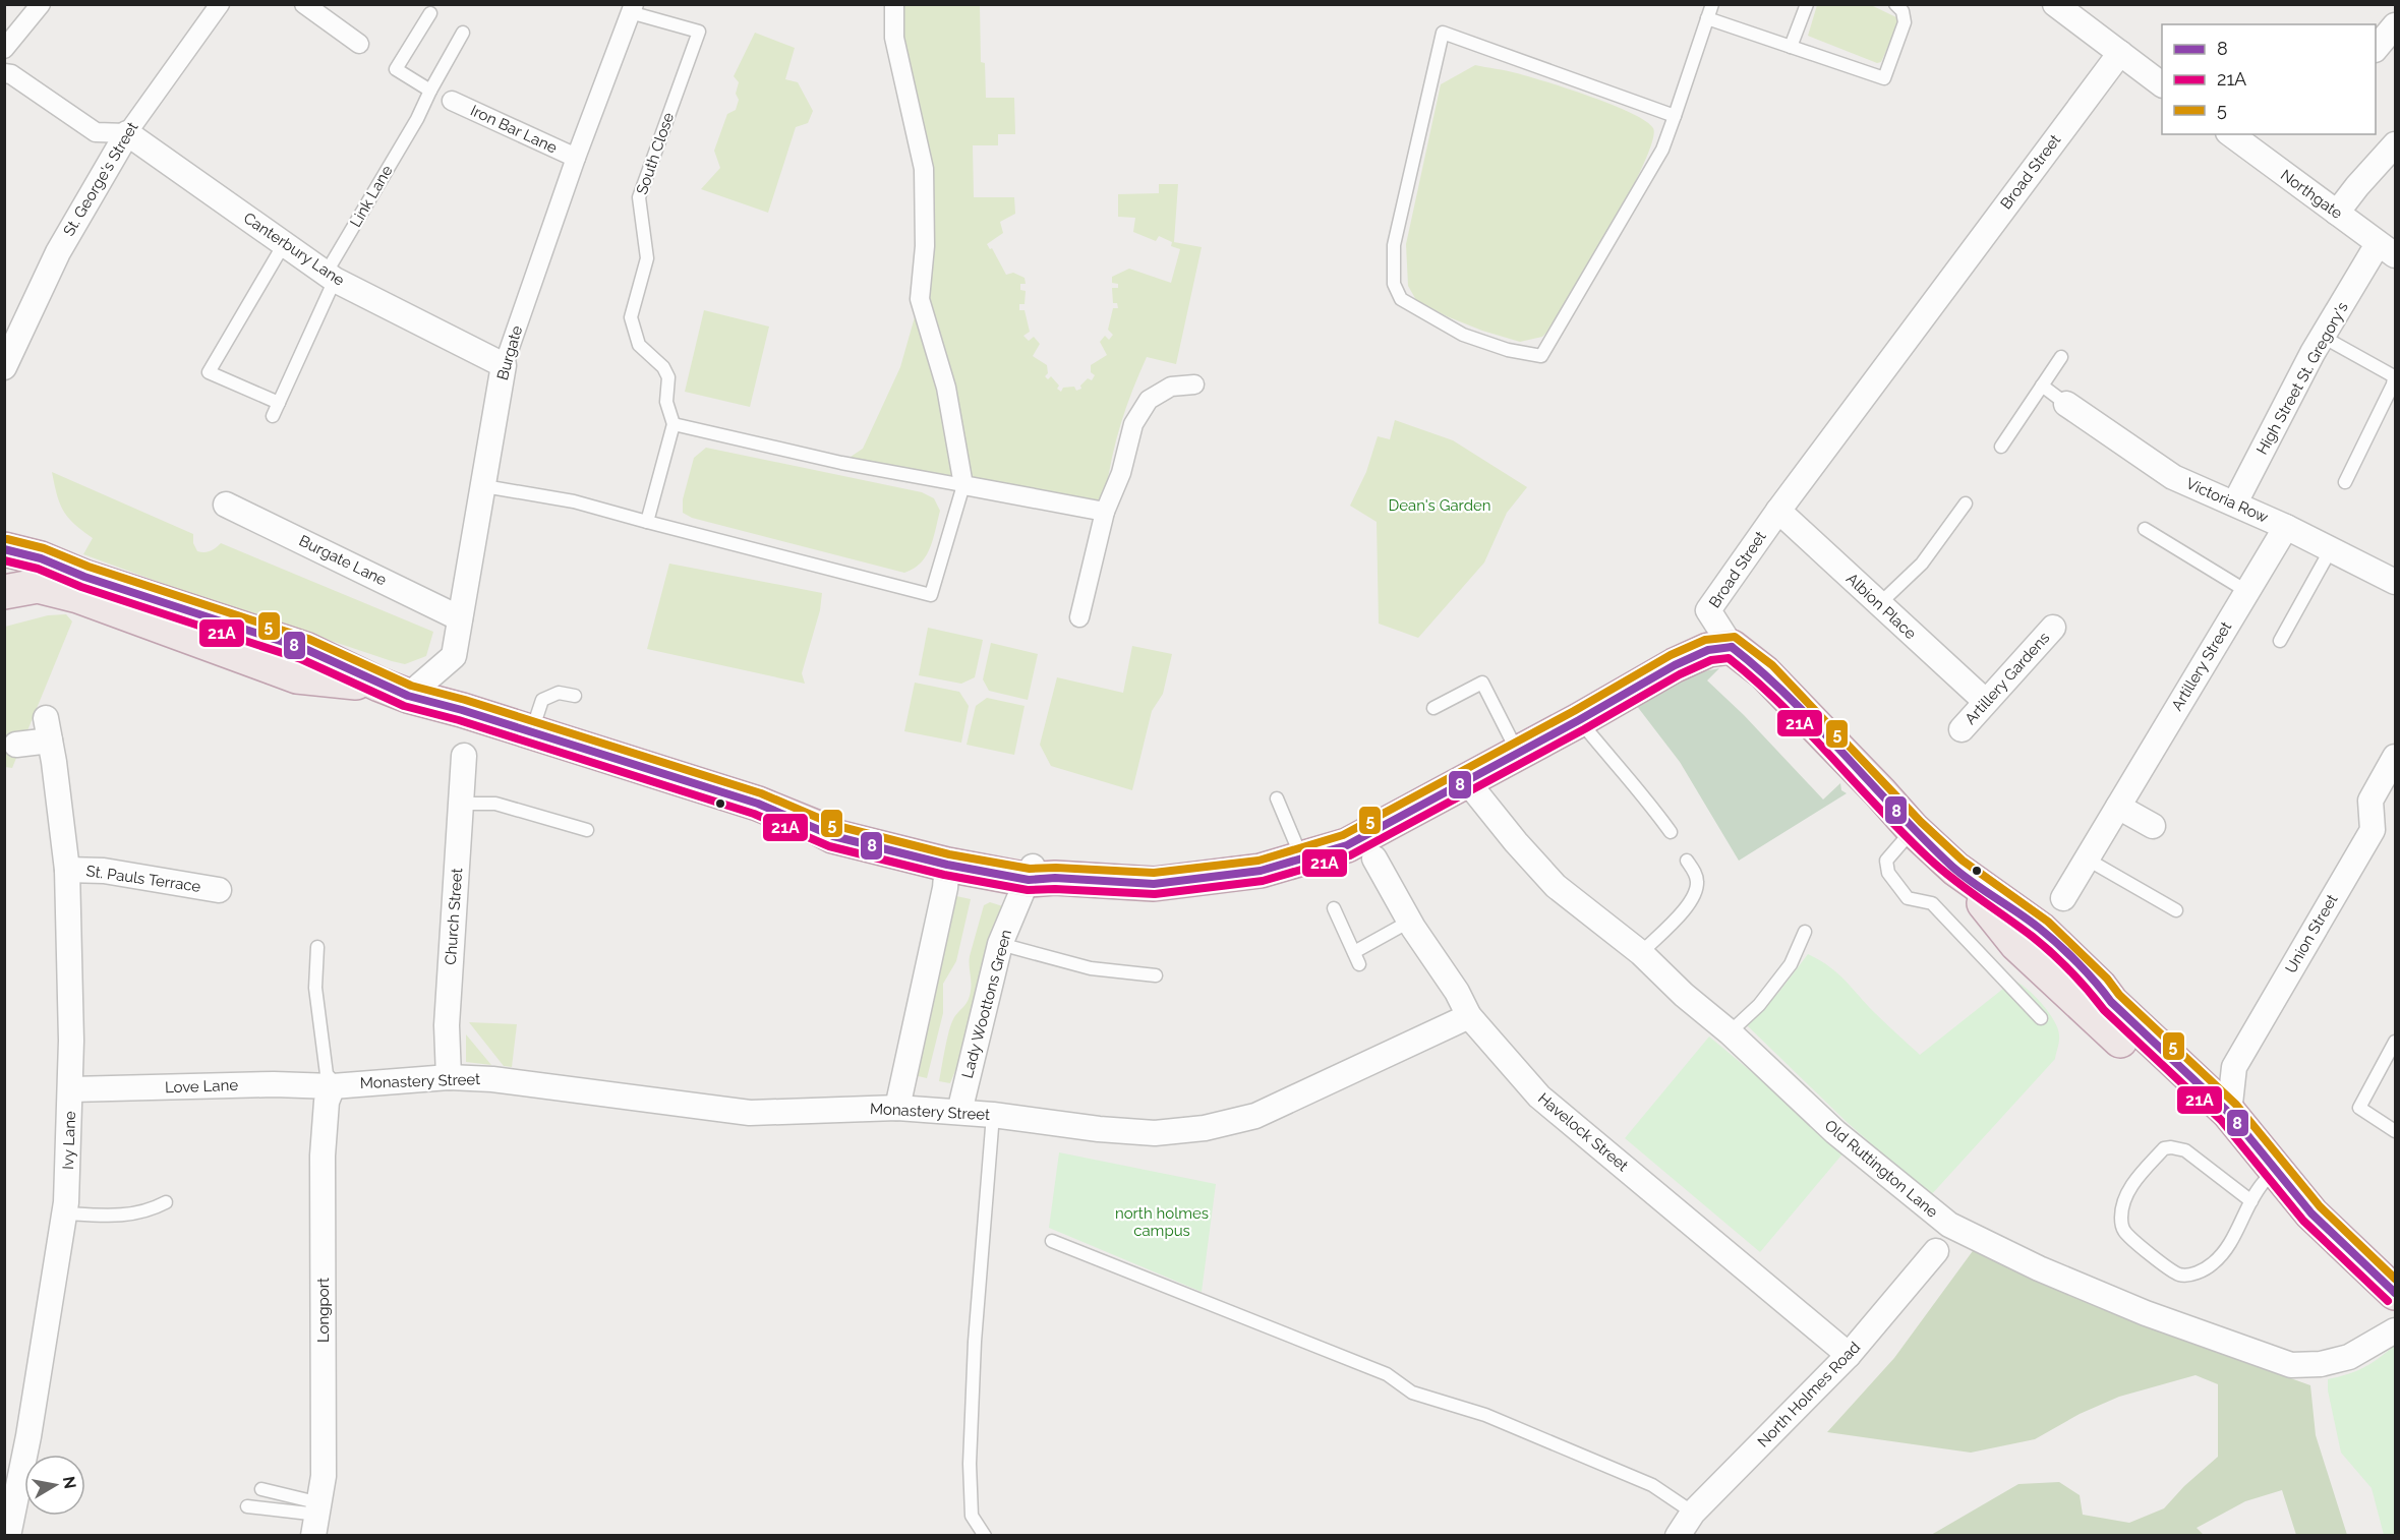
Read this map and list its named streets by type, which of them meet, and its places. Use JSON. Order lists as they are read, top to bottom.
{
  "streets": {
    "street": [
      "Iron Bar Lane",
      "Broad Street",
      "St. George's Street",
      "Northgate",
      "Canterbury Lane",
      "Burgate",
      "High Street St. Gregory's",
      "Victoria Row",
      "Burgate Lane",
      "Albion Place",
      "Artillery Street",
      "Artillery Gardens",
      "St. Pauls Terrace",
      "Church Street",
      "Union Street",
      "Lady Woottons Green",
      "Monastery Street",
      "Love Lane",
      "Havelock Street",
      "Ivy Lane",
      "Old Ruttington Lane",
      "Longport",
      "North Holmes Road"
    ],
    "lane": ["South Close", "Link Lane"]
  },
  "crossings": [
    ["Iron Bar Lane", "Burgate"],
    ["South Close", "Burgate"],
    ["Broad Street", "Albion Place"],
    ["St. George's Street", "Canterbury Lane"],
    ["Northgate", "High Street St. Gregory's"],
    ["Link Lane", "Canterbury Lane"],
    ["Canterbury Lane", "Burgate"],
    ["Burgate", "Burgate Lane"],
    ["High Street St. Gregory's", "Victoria Row"],
    ["Victoria Row", "Artillery Street"],
    ["Albion Place", "Artillery Gardens"],
    ["St. Pauls Terrace", "Ivy Lane"],
    ["Church Street", "Monastery Street"],
    ["Lady Woottons Green", "Monastery Street"],
    ["Monastery Street", "Love Lane"],
    ["Monastery Street", "Havelock Street"],
    ["Monastery Street", "Longport"],
    ["Love Lane", "Ivy Lane"],
    ["Love Lane", "Longport"],
    ["Havelock Street", "North Holmes Road"]
  ],
  "parks": ["Dean's Garden", "north holmes campus"],
  "lines": ["transit line 5", "transit line 8", "transit line 21A"],
  "legend": ["8", "21A", "5"],
  "north": "right"
}
